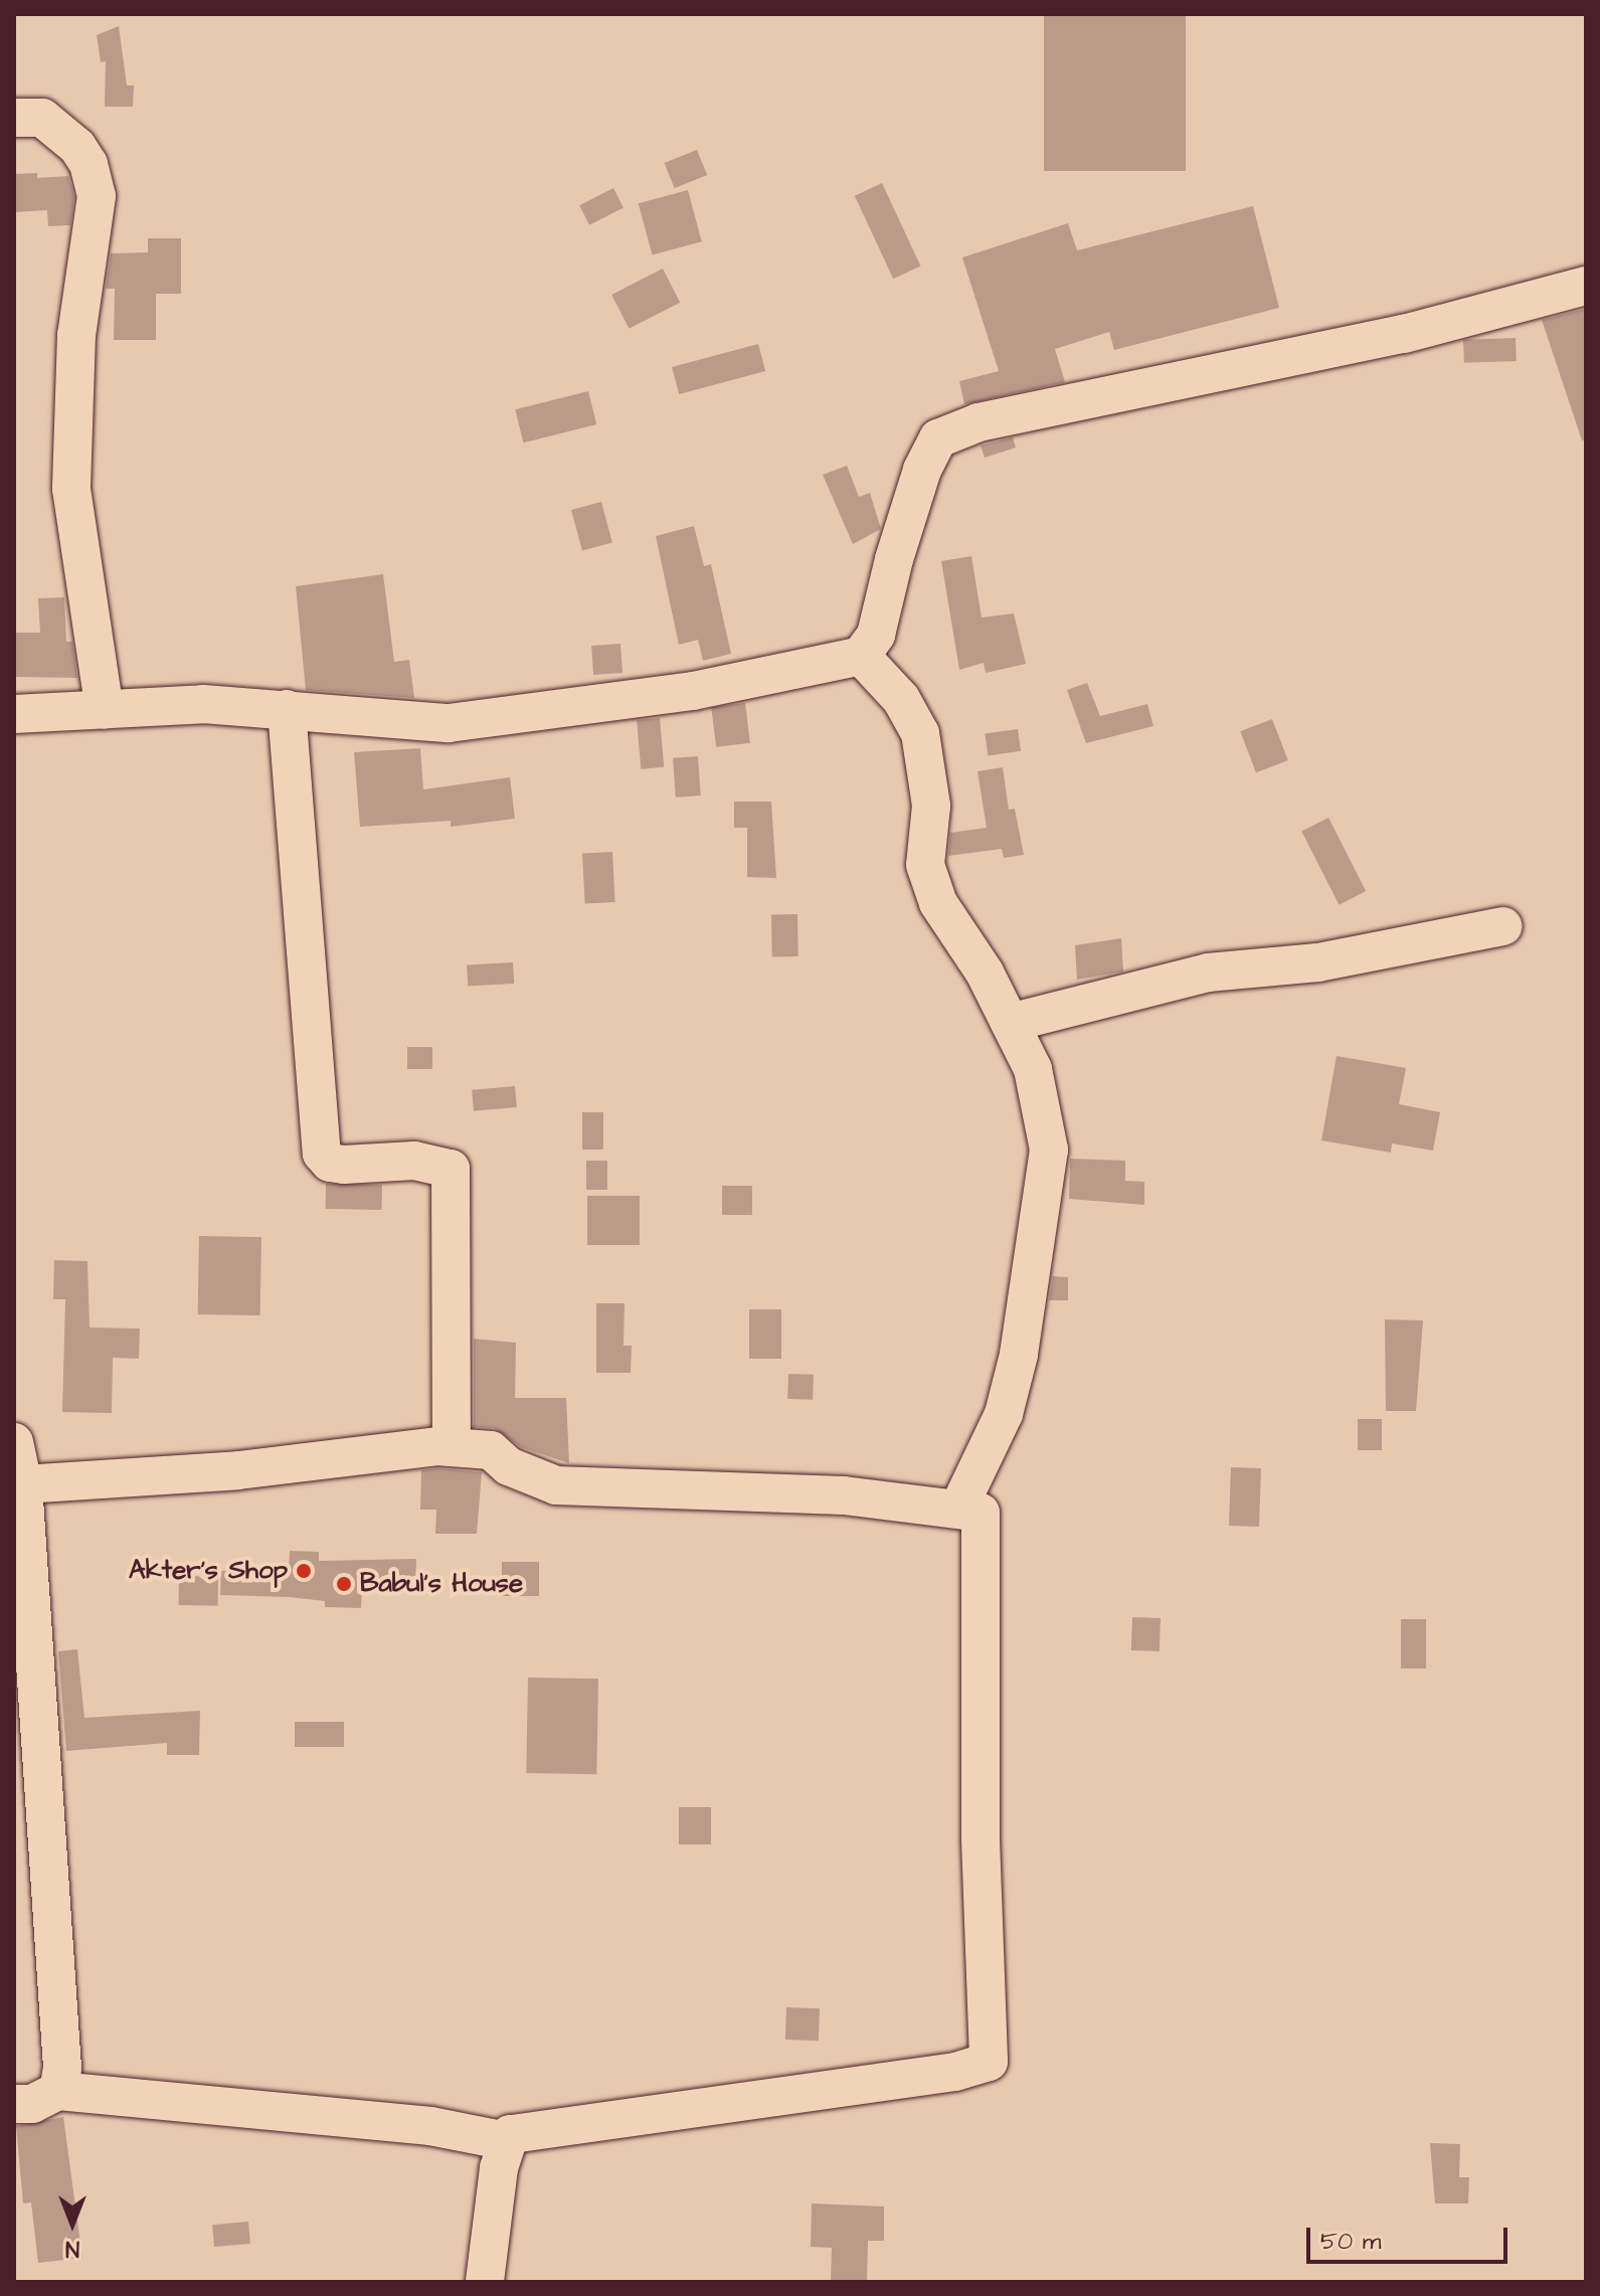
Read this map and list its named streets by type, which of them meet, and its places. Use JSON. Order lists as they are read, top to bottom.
{
  "places": ["Akter's Shop", "Babul's House"],
  "scale_bar": "50 m",
  "north": "bottom"
}
